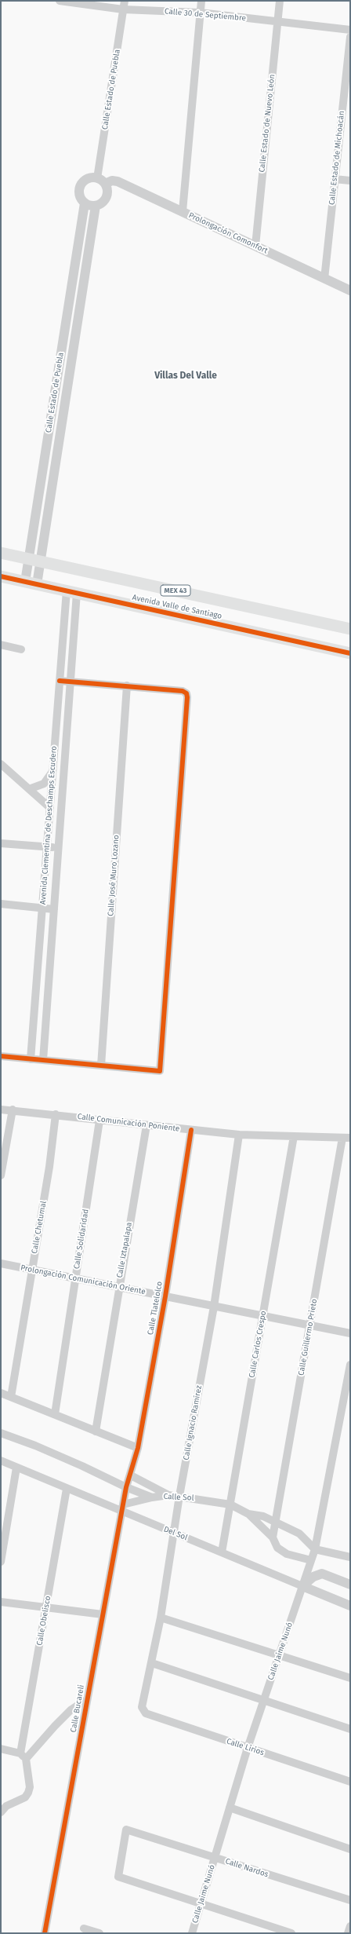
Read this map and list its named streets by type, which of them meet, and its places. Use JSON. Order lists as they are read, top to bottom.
{
  "streets": {
    "main road": ["MEX 43", "Avenida Valle de Santiago"],
    "street": [
      "Calle 30 de Septiembre",
      "Calle Estado de Puebla",
      "Calle Estado de Nuevo León",
      "Calle Estado de Michoacán",
      "Prolongación Comonfort",
      "Avenida Clementina de Deschamps Escudero",
      "Calle José Muro Lozano",
      "Calle Comunicación Poniente",
      "Calle Chetumal",
      "Calle Solidaridad",
      "Calle Iztapalapa",
      "Prolongación Comunicación Oriente",
      "Calle Tlatelolco",
      "Calle Guillermo Prieto",
      "Calle Carlos Crespo",
      "Calle Ignacio Ramírez",
      "Calle Sol",
      "Del Sol",
      "Calle Obelisco",
      "Calle Jaime Nunó",
      "Calle Bucareli",
      "Calle Lirios",
      "Calle Nardos"
    ]
  },
  "crossings": [
    ["Calle 30 de Septiembre", "Calle Estado de Puebla"],
    ["Calle 30 de Septiembre", "Calle Estado de Nuevo León"],
    ["Calle Estado de Puebla", "Prolongación Comonfort"],
    ["Calle Estado de Puebla", "Avenida Valle de Santiago"],
    ["Calle Estado de Nuevo León", "Prolongación Comonfort"],
    ["Calle Estado de Michoacán", "Prolongación Comonfort"],
    ["Avenida Valle de Santiago", "Avenida Clementina de Deschamps Escudero"],
    ["Calle Comunicación Poniente", "Calle Chetumal"],
    ["Calle Comunicación Poniente", "Calle Solidaridad"],
    ["Calle Comunicación Poniente", "Calle Iztapalapa"],
    ["Calle Comunicación Poniente", "Calle Tlatelolco"],
    ["Calle Comunicación Poniente", "Calle Guillermo Prieto"],
    ["Calle Comunicación Poniente", "Calle Carlos Crespo"],
    ["Calle Comunicación Poniente", "Calle Ignacio Ramírez"],
    ["Calle Chetumal", "Prolongación Comunicación Oriente"],
    ["Calle Solidaridad", "Prolongación Comunicación Oriente"],
    ["Calle Iztapalapa", "Prolongación Comunicación Oriente"],
    ["Prolongación Comunicación Oriente", "Calle Tlatelolco"],
    ["Prolongación Comunicación Oriente", "Calle Guillermo Prieto"],
    ["Prolongación Comunicación Oriente", "Calle Carlos Crespo"],
    ["Prolongación Comunicación Oriente", "Calle Ignacio Ramírez"],
    ["Calle Tlatelolco", "Calle Sol"],
    ["Calle Tlatelolco", "Calle Bucareli"],
    ["Calle Guillermo Prieto", "Calle Sol"],
    ["Calle Carlos Crespo", "Calle Sol"],
    ["Calle Carlos Crespo", "Del Sol"],
    ["Calle Ignacio Ramírez", "Calle Sol"],
    ["Calle Ignacio Ramírez", "Del Sol"],
    ["Calle Ignacio Ramírez", "Calle Lirios"],
    ["Calle Sol", "Calle Jaime Nunó"],
    ["Calle Sol", "Calle Bucareli"],
    ["Del Sol", "Calle Obelisco"],
    ["Del Sol", "Calle Jaime Nunó"],
    ["Del Sol", "Calle Bucareli"],
    ["Calle Jaime Nunó", "Calle Lirios"],
    ["Calle Jaime Nunó", "Calle Nardos"]
  ],
  "districts": ["Villas Del Valle"]
}
